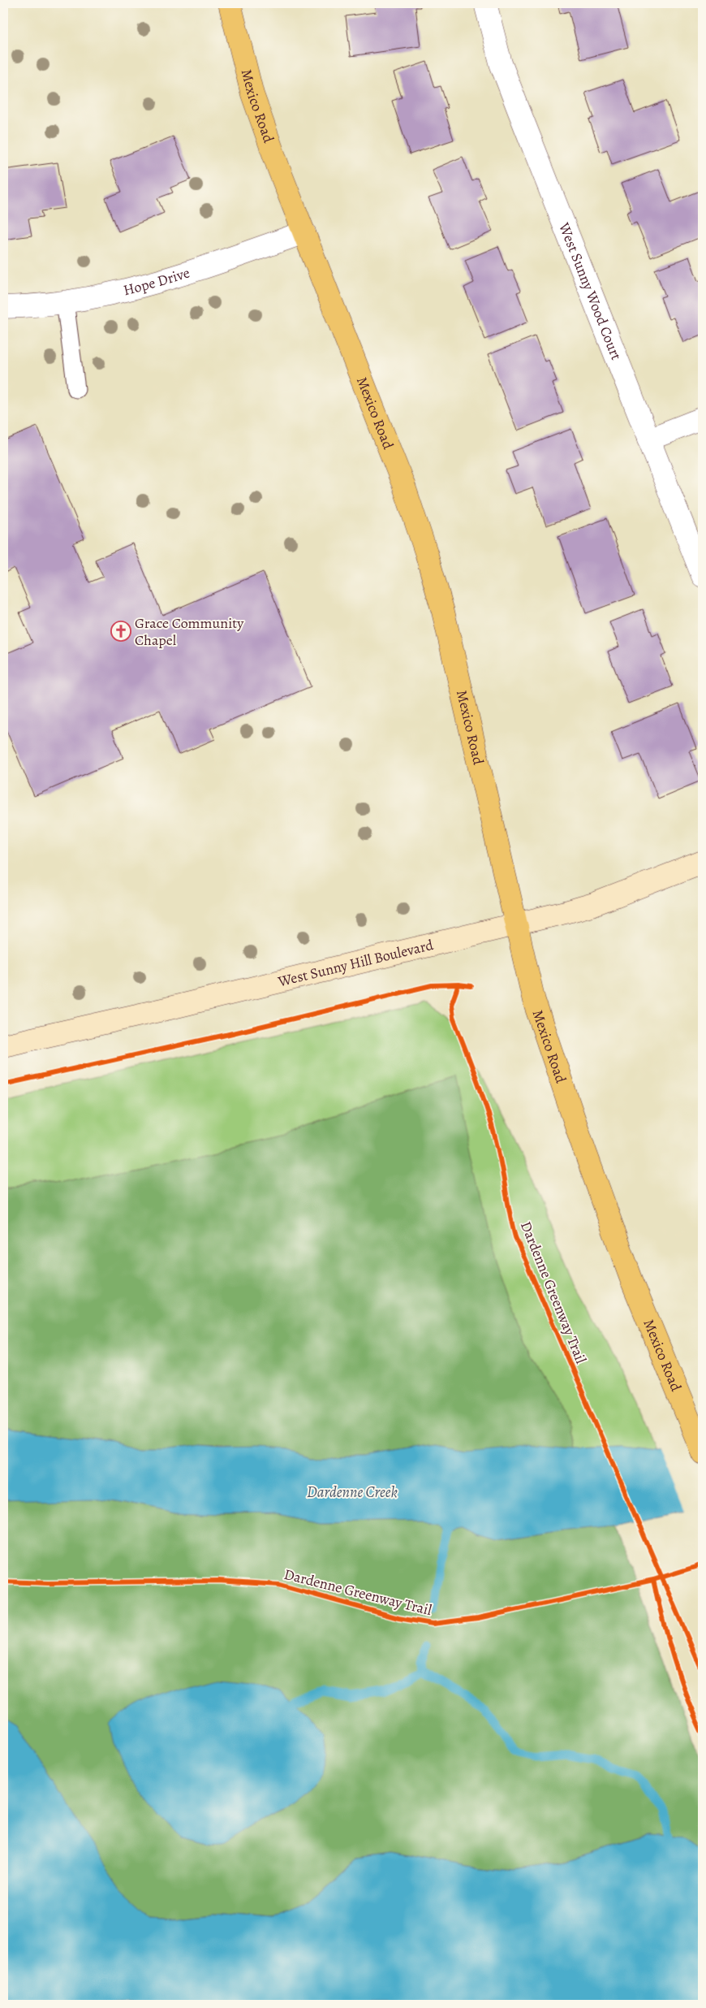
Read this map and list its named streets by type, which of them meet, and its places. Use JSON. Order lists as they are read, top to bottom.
{
  "streets": {
    "main road": ["Mexico Road"],
    "street": ["Hope Drive", "West Sunny Wood Court", "West Sunny Hill Boulevard"],
    "cycle path": ["Dardenne Greenway Trail"]
  },
  "crossings": [
    ["Mexico Road", "Hope Drive"],
    ["Mexico Road", "West Sunny Hill Boulevard"]
  ],
  "water": ["Dardenne Creek"],
  "places": {
    "church": ["Grace Community Chapel"]
  }
}
